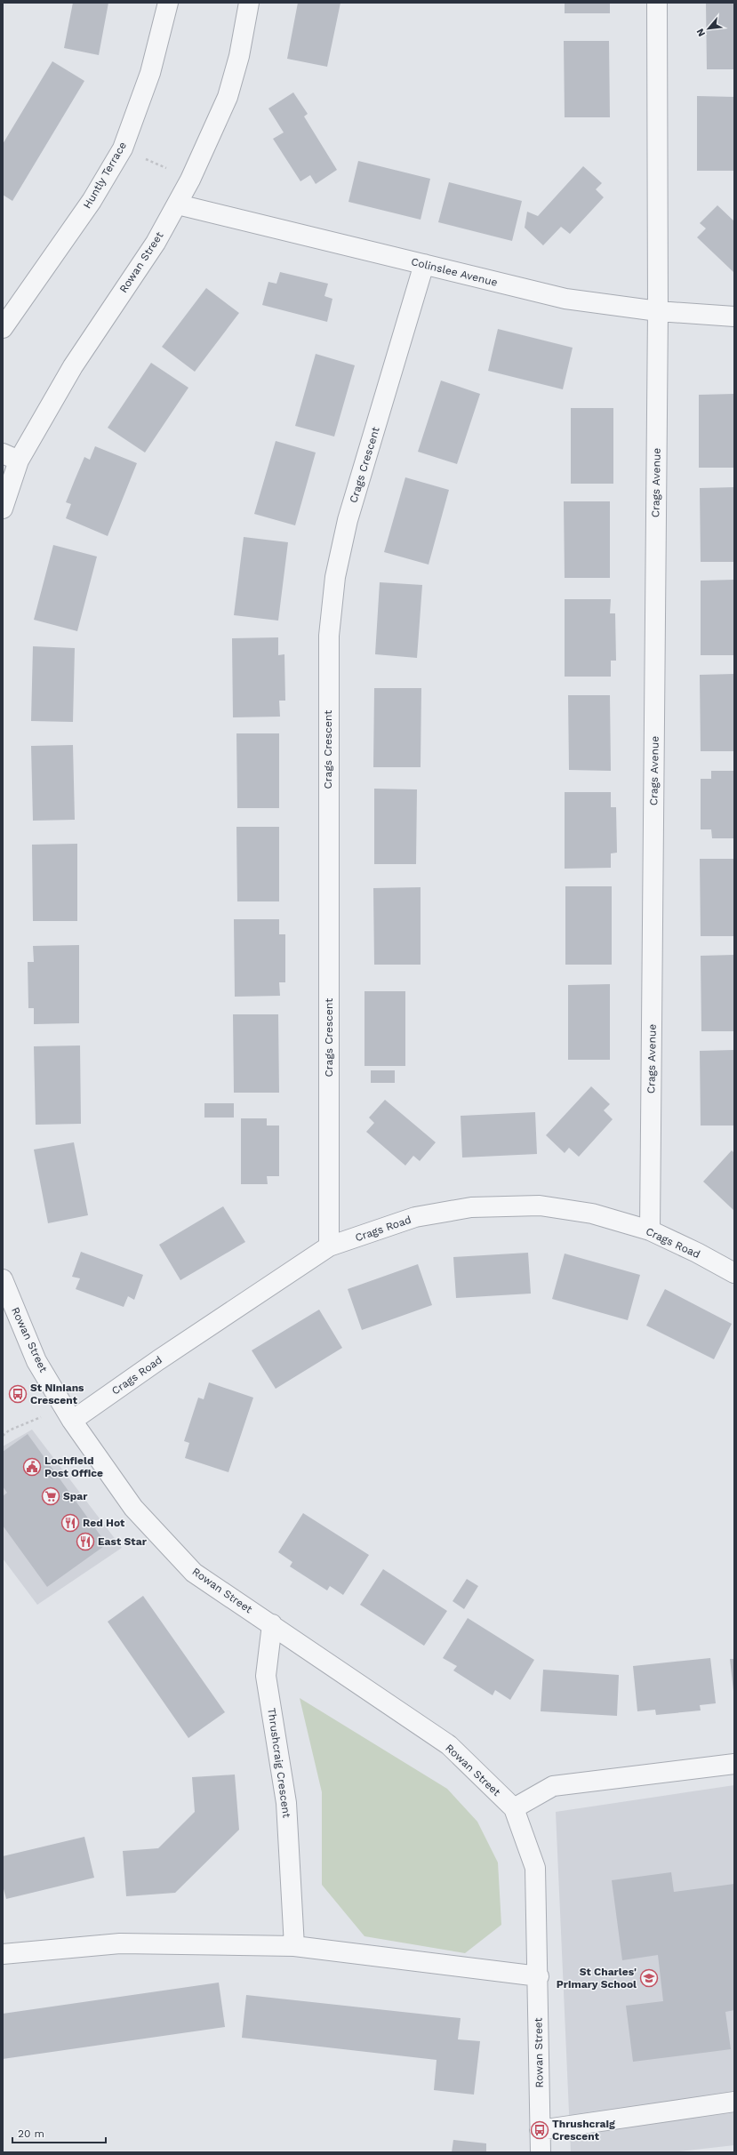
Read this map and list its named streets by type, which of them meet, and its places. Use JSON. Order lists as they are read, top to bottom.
{
  "streets": {
    "street": [
      "Huntly Terrace",
      "Rowan Street",
      "Colinslee Avenue",
      "Crags Crescent",
      "Crags Avenue",
      "Crags Road",
      "Thrushcraig Crescent"
    ]
  },
  "crossings": [
    ["Rowan Street", "Colinslee Avenue"],
    ["Rowan Street", "Crags Road"],
    ["Rowan Street", "Thrushcraig Crescent"],
    ["Colinslee Avenue", "Crags Crescent"],
    ["Colinslee Avenue", "Crags Avenue"],
    ["Crags Crescent", "Crags Road"],
    ["Crags Avenue", "Crags Road"]
  ],
  "places": {
    "bus stop": ["St Ninians Crescent", "Thrushcraig Crescent"],
    "public building": ["Lochfield Post Office"],
    "supermarket": ["Spar"],
    "restaurant": ["Red Hot", "East Star"],
    "school or university": ["St Charles' Primary School"]
  },
  "scale_bar": "20 m",
  "north": "bottom left"
}
